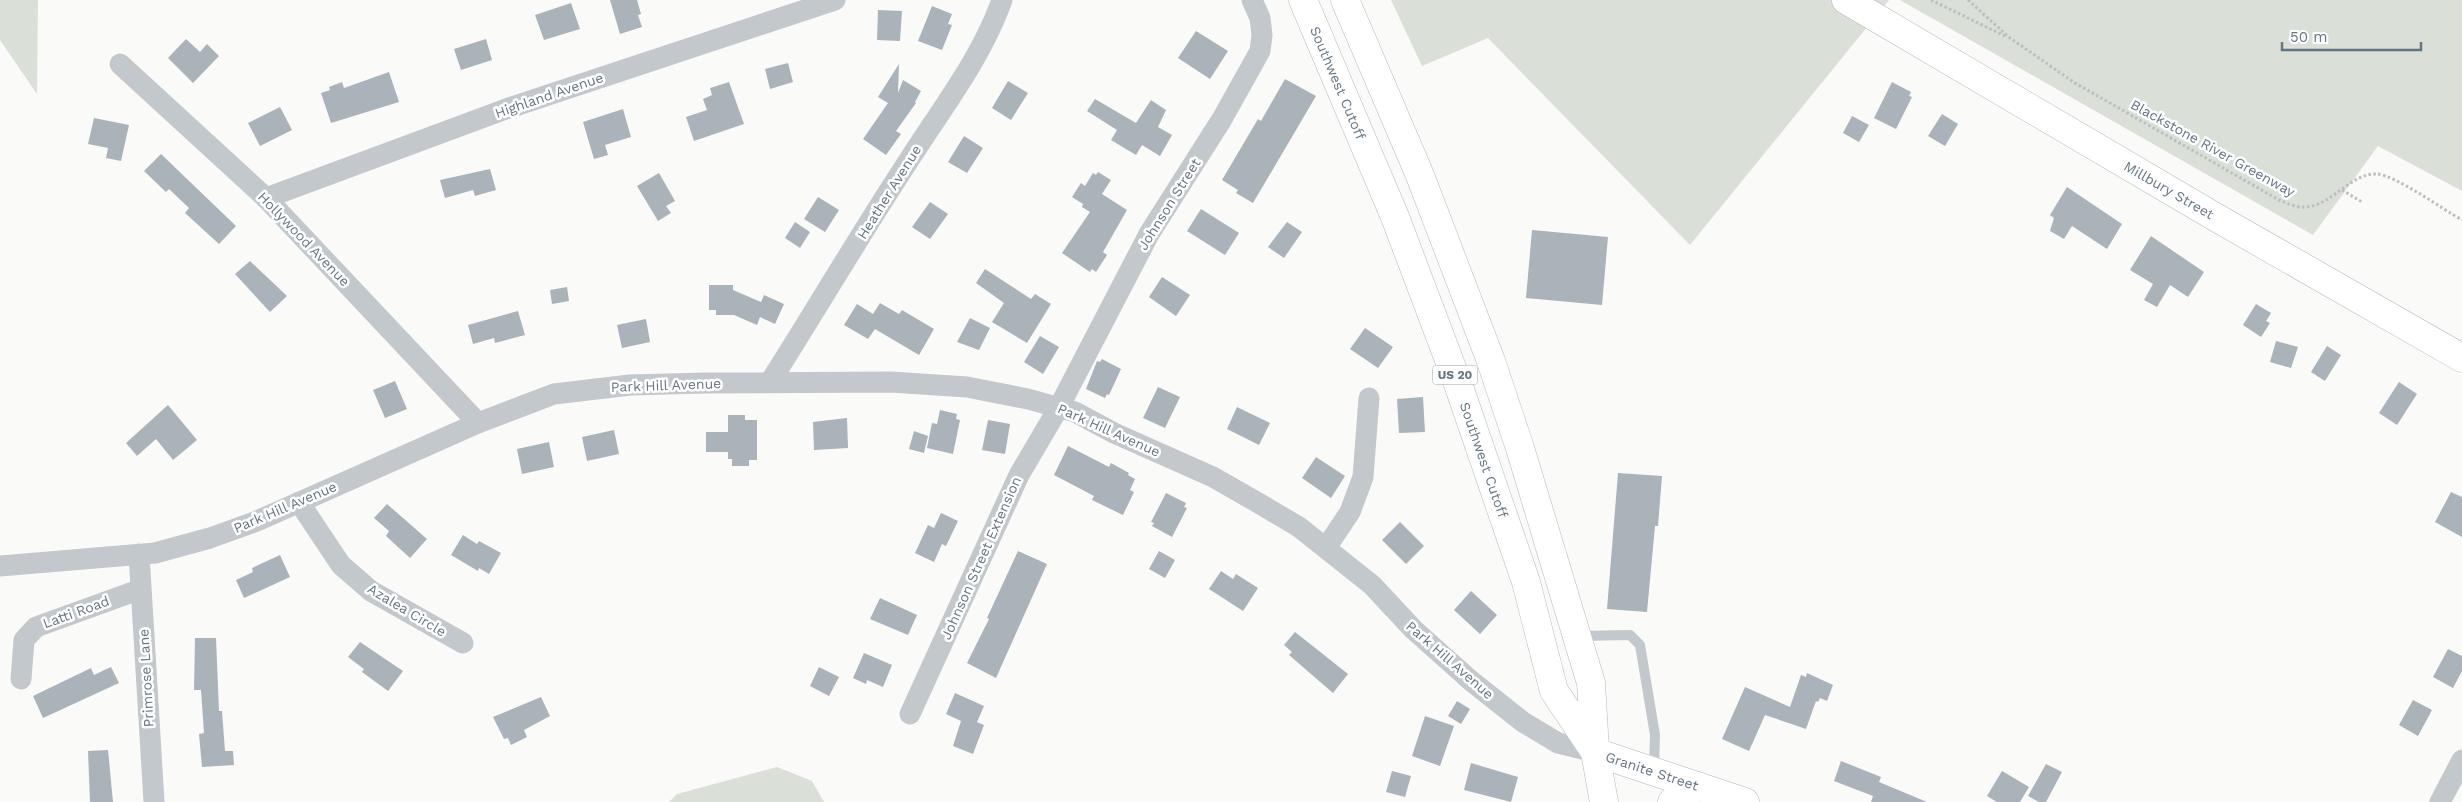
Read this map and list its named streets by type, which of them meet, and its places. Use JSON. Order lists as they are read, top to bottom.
{
  "streets": {
    "main road": [
      "Southwest Cutoff",
      "Millbury Street",
      "US 20",
      "Granite Street"
    ],
    "street": [
      "Highland Avenue",
      "Heather Avenue",
      "Johnson Street",
      "Hollywood Avenue",
      "Park Hill Avenue",
      "Johnson Street Extension",
      "Azalea Circle",
      "Latti Road",
      "Primrose Lane"
    ],
    "path": ["Blackstone River Greenway"]
  },
  "crossings": [
    ["Southwest Cutoff", "Granite Street"],
    ["Highland Avenue", "Hollywood Avenue"],
    ["Heather Avenue", "Park Hill Avenue"],
    ["Johnson Street", "Park Hill Avenue"],
    ["Johnson Street", "Johnson Street Extension"],
    ["Hollywood Avenue", "Park Hill Avenue"],
    ["Park Hill Avenue", "Johnson Street Extension"],
    ["Park Hill Avenue", "Azalea Circle"],
    ["Park Hill Avenue", "Primrose Lane"],
    ["Park Hill Avenue", "Granite Street"],
    ["Latti Road", "Primrose Lane"]
  ],
  "scale_bar": "50 m"
}
